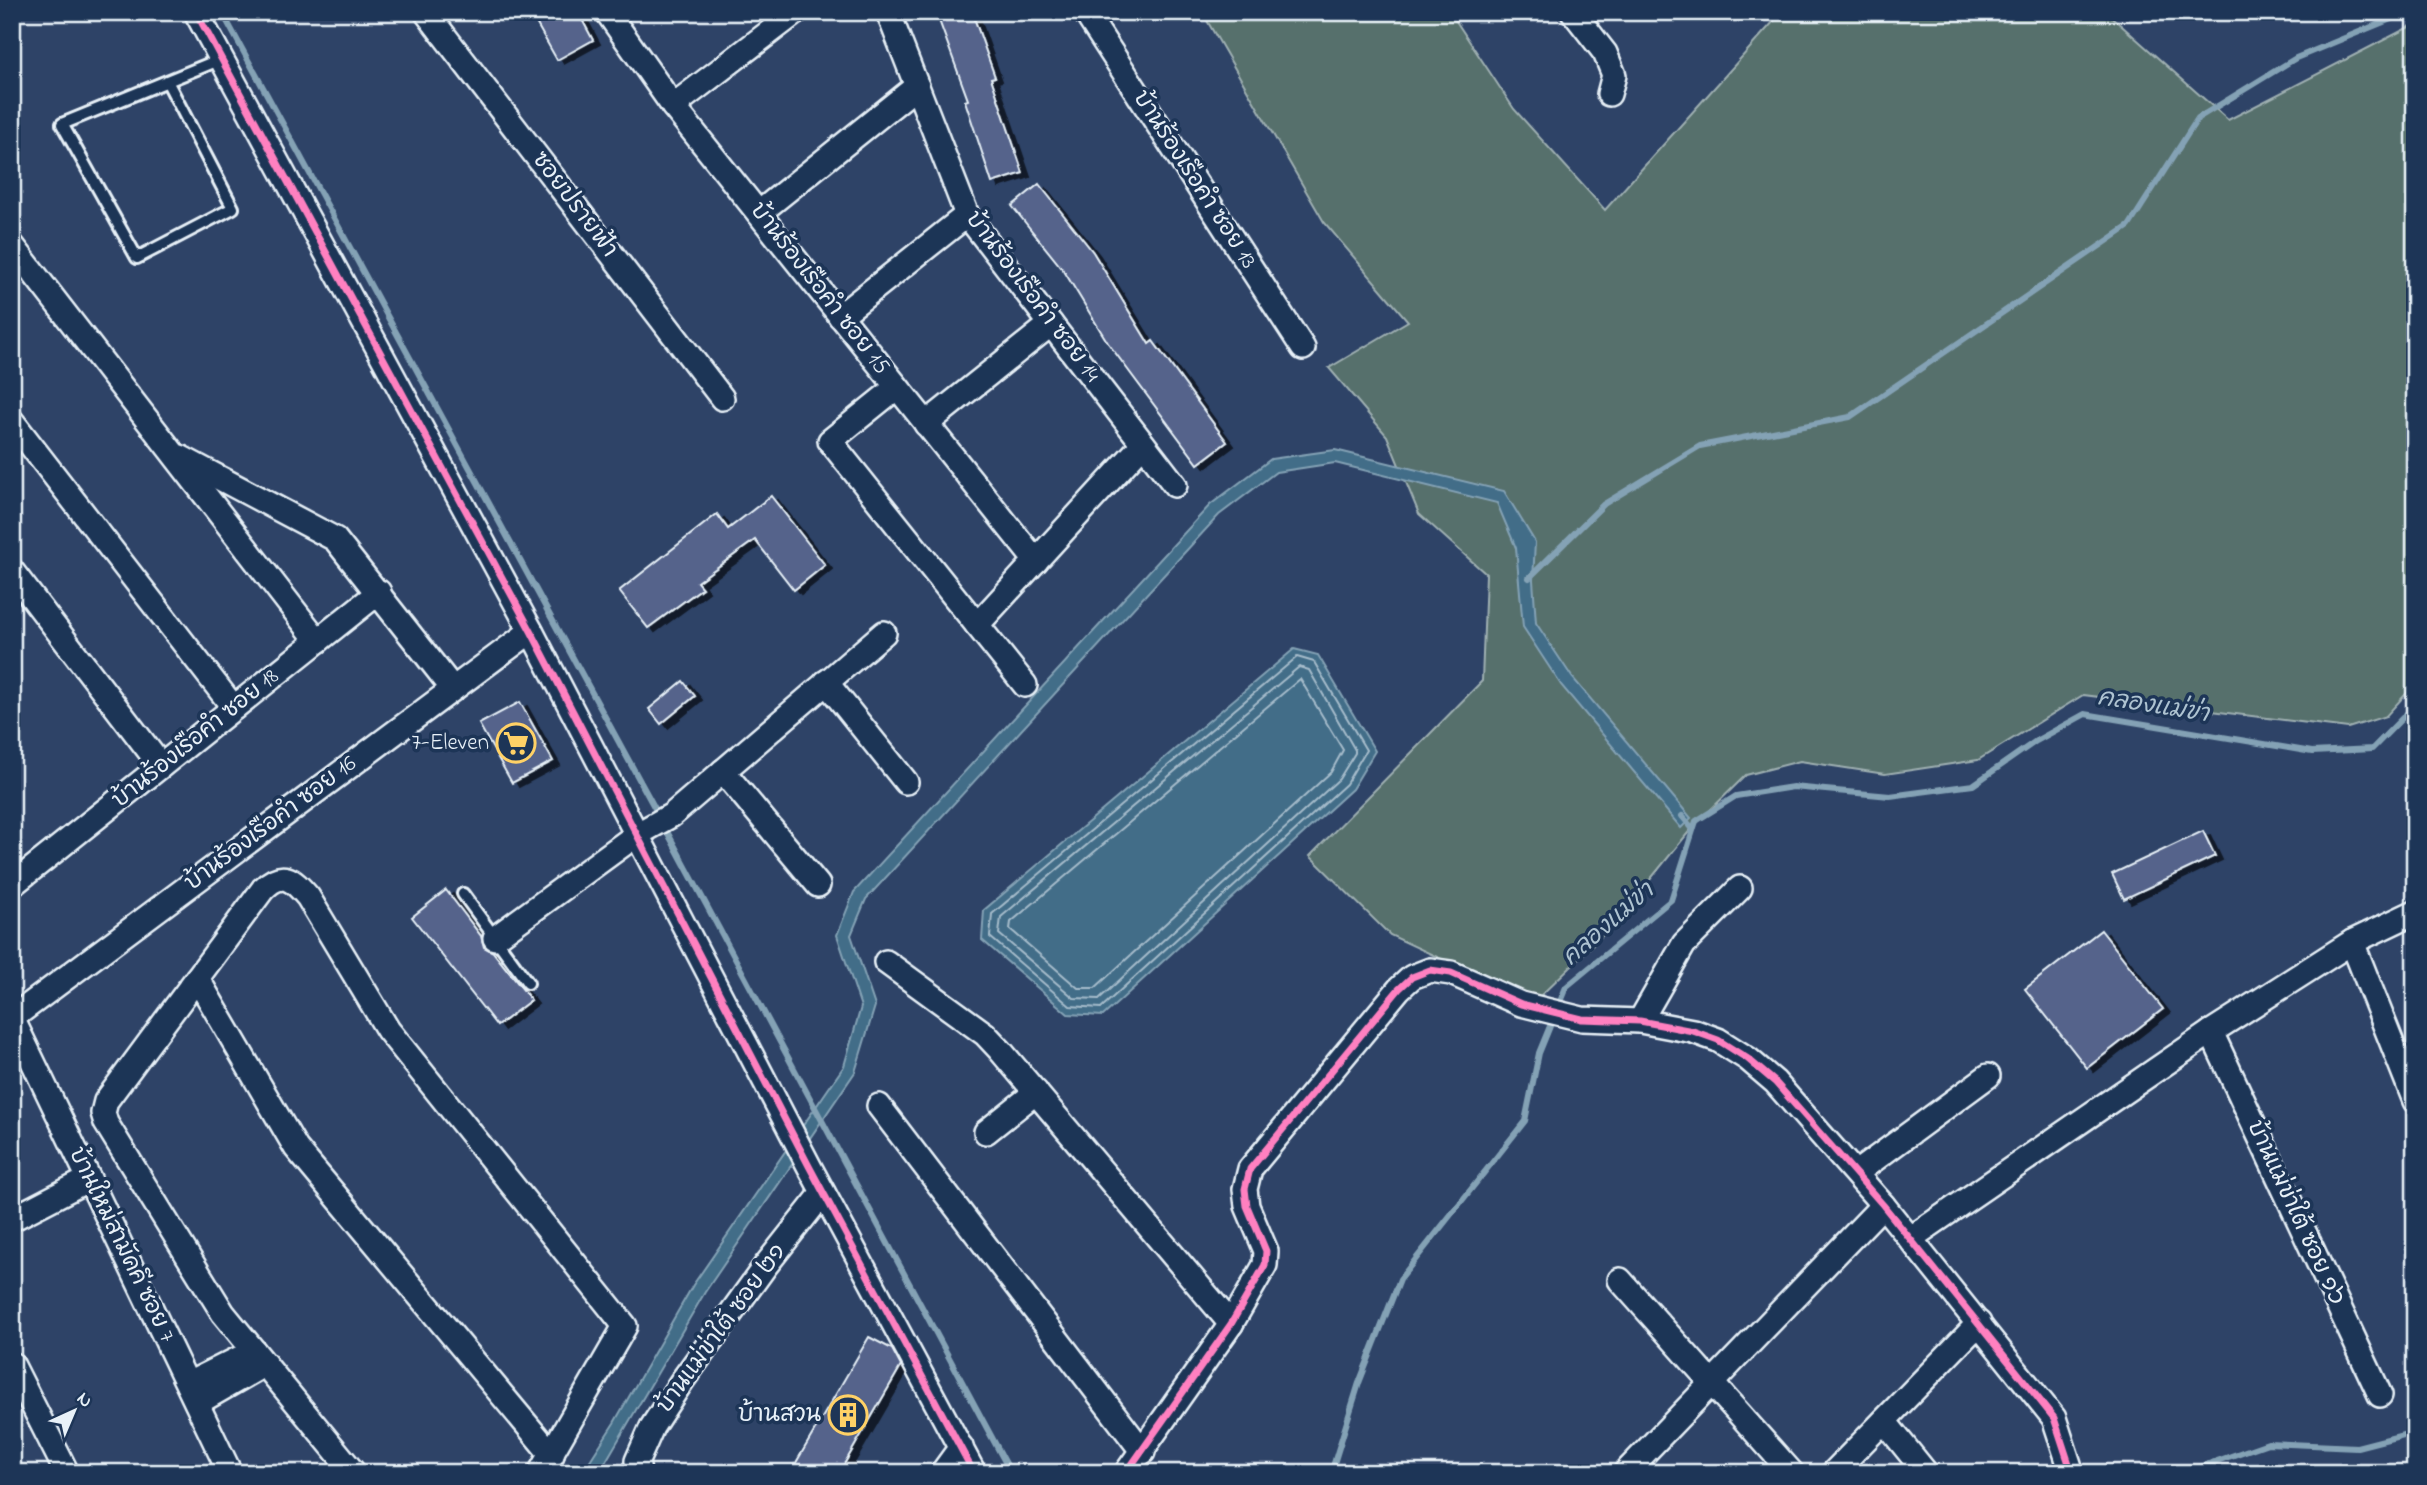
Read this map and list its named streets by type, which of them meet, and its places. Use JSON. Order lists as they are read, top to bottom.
{
  "streets": {
    "street": [
      "บ้านร้องเรือคำ ซอย 13",
      "ซอยปรายฟ้า",
      "บ้านร้องเรือคำ ซอย 15",
      "บ้านร้องเรือคำ ซอย 14",
      "บ้านร้องเรือคำ ซอย 18",
      "บ้านร้องเรือคำ ซอย 16",
      "บ้านแม่ข่าใต้ ซอย ๑๖",
      "บ้านใหม่สามัคคี ซอย 7",
      "บ้านแม่ข่าใต้ ซอย ๒๑"
    ]
  },
  "crossings": [
    ["บ้านร้องเรือคำ ซอย 16", "บ้านใหม่สามัคคี ซอย 7"]
  ],
  "water": ["คลองแม่ข่า"],
  "places": {
    "supermarket": ["7-Eleven"],
    "building": ["บ้านสวน"]
  },
  "north": "top right"
}
